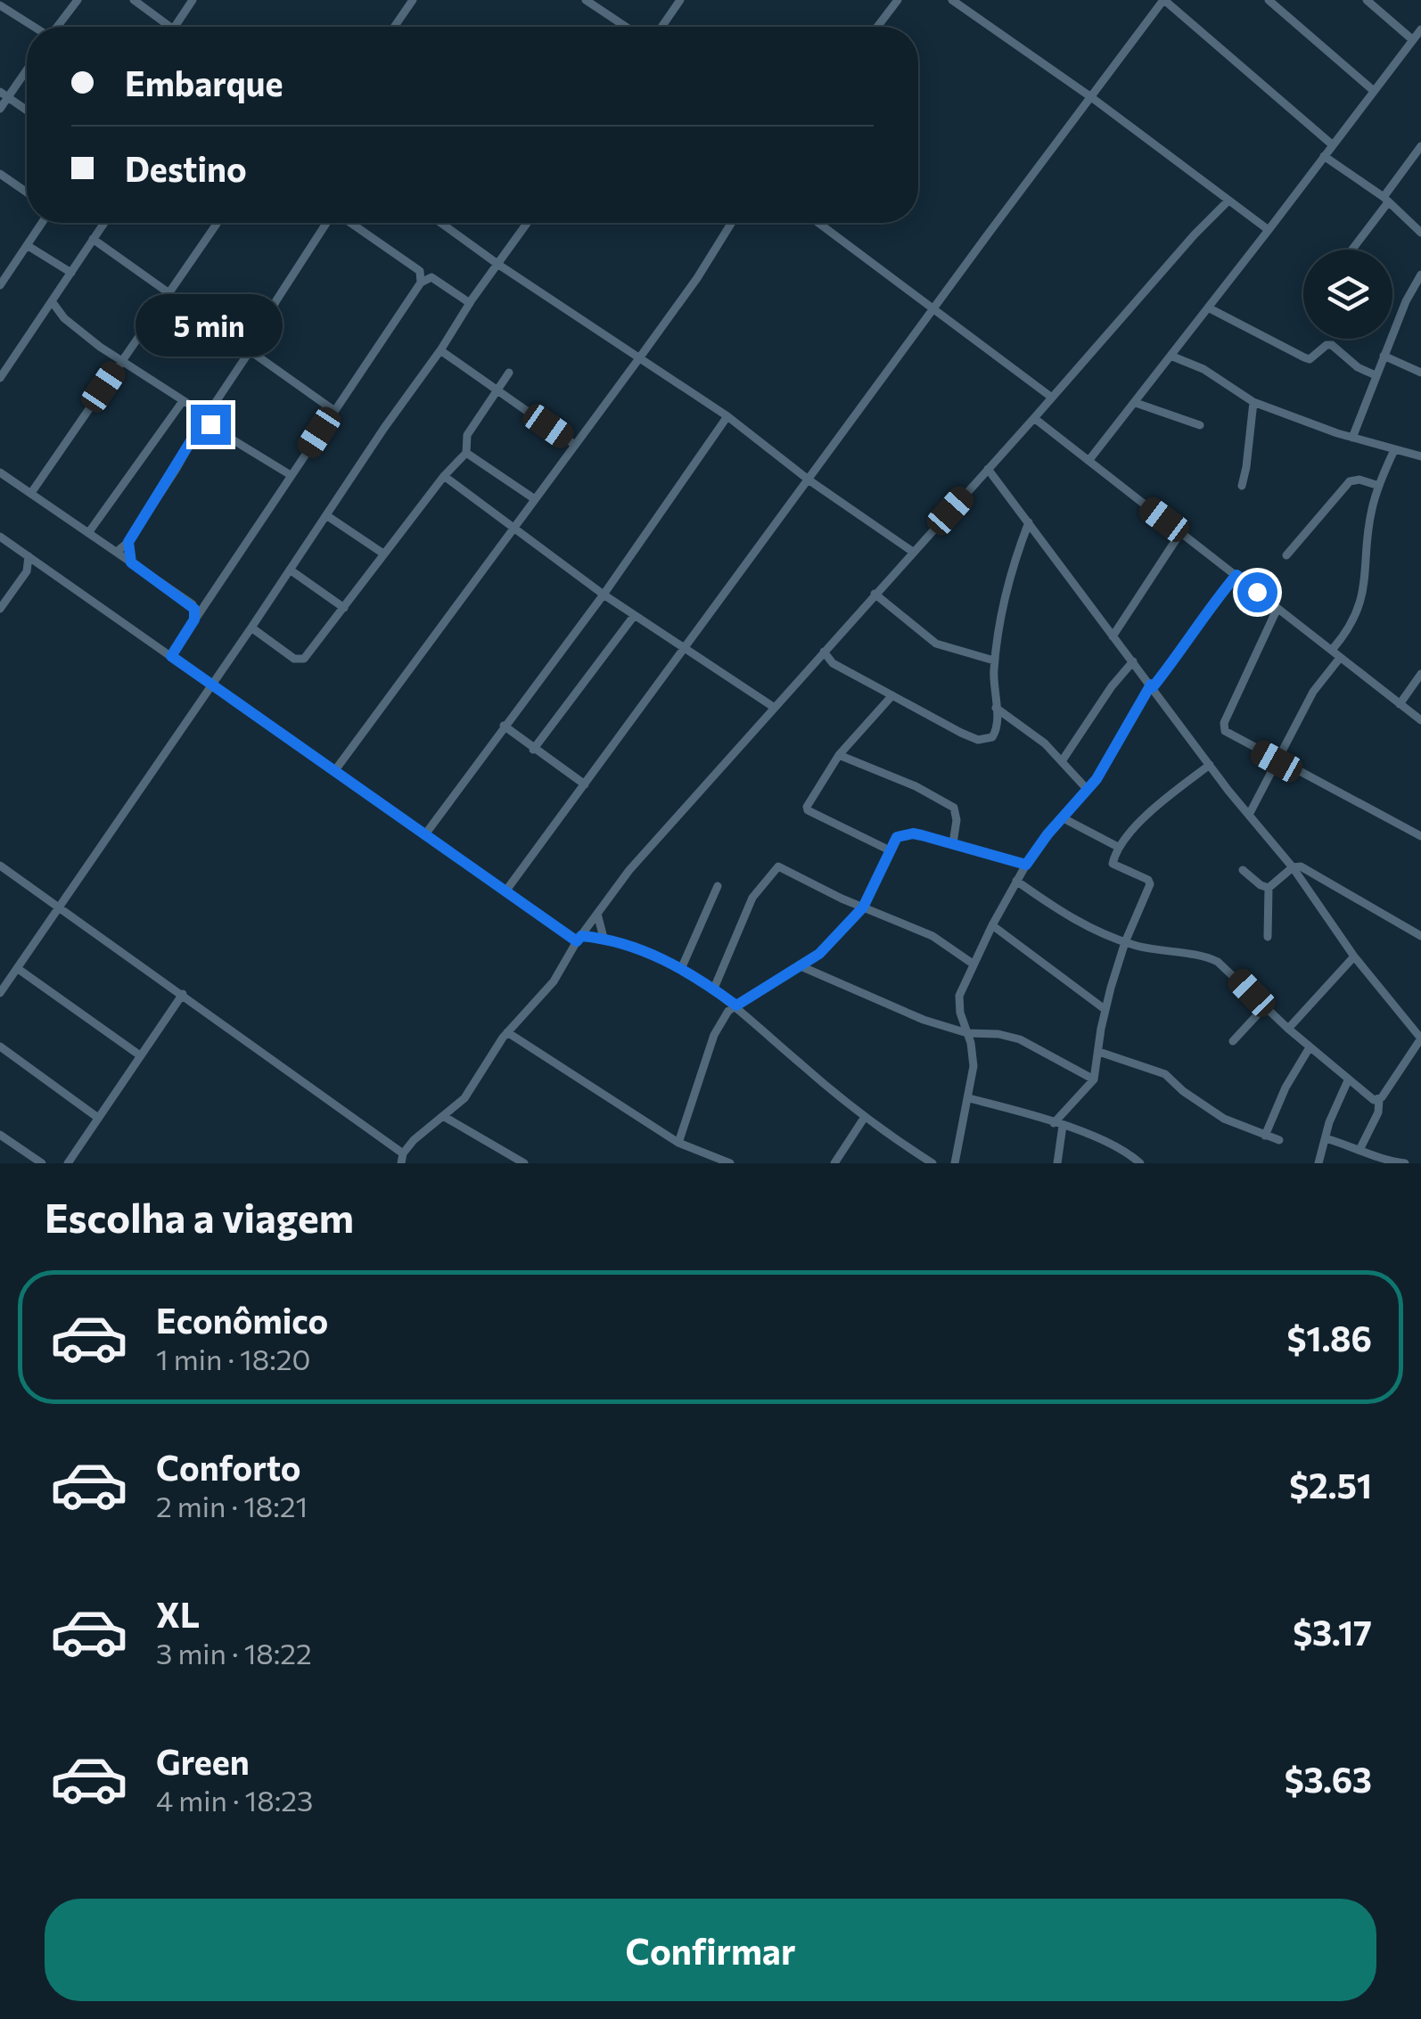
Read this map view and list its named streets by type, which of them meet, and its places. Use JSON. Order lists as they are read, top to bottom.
{
  "page": {
    "banner": ["Embarque", "Destino"],
    "bubble": "5 min",
    "heading": "Escolha a viagem",
    "list": [
      {
        "name": "Econômico",
        "note": "1 min · 18:20",
        "value": "$1.86"
      },
      {
        "name": "Conforto",
        "note": "2 min · 18:21",
        "value": "$2.51"
      },
      {
        "name": "XL",
        "note": "3 min · 18:22",
        "value": "$3.17"
      },
      {
        "name": "Green",
        "note": "4 min · 18:23",
        "value": "$3.63"
      }
    ],
    "buttons": "Confirmar"
  }
}
